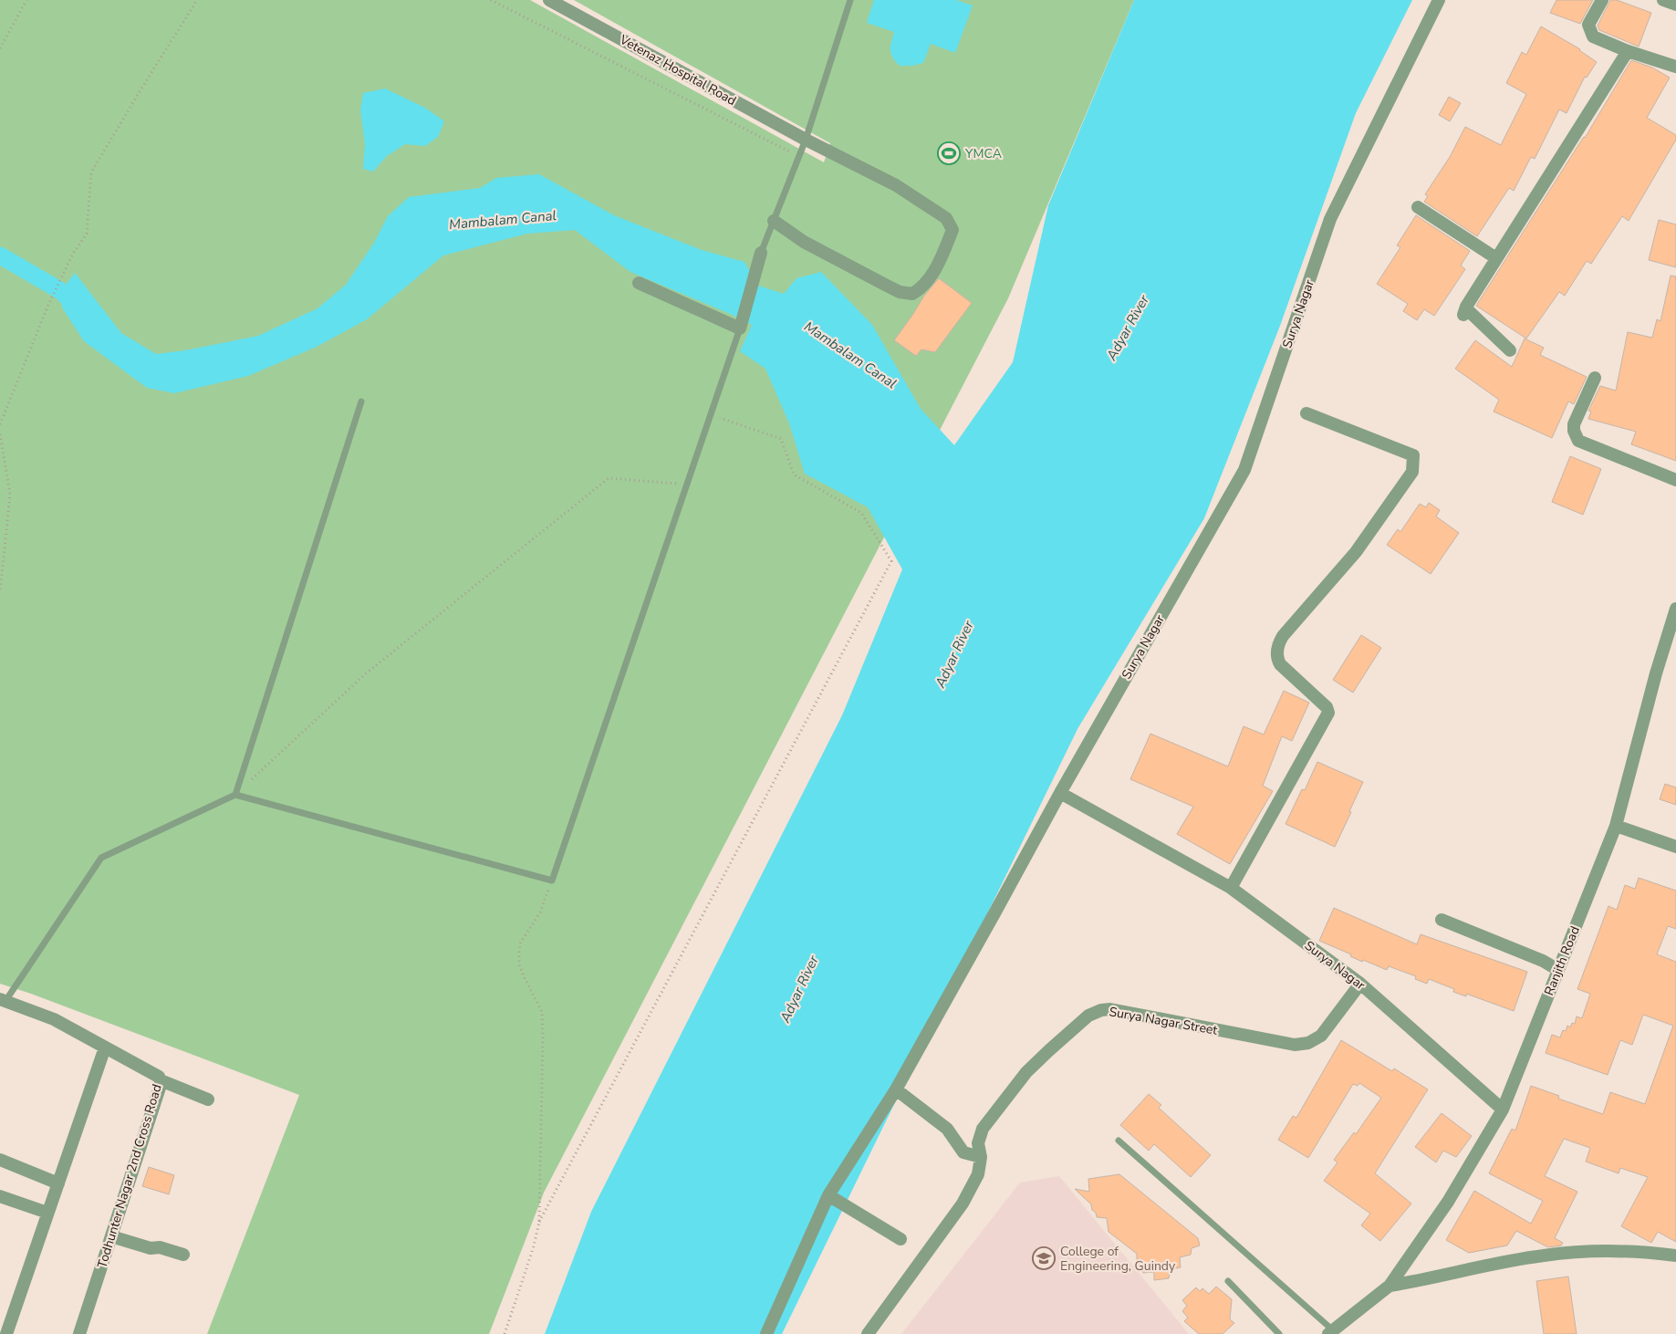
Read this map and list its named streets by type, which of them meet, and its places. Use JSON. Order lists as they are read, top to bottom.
{
  "streets": {
    "street": [
      "Vetenaz Hospital Road",
      "Surya Nagar",
      "Ranjith Road",
      "Surya Nagar Street",
      "Todhunter Nagar 2nd Cross Road"
    ]
  },
  "crossings": [
    ["Surya Nagar", "Ranjith Road"],
    ["Surya Nagar", "Surya Nagar Street"]
  ],
  "water": ["Mambalam Canal", "Adyar River"],
  "places": {
    "sports": ["YMCA"],
    "school or university": ["College of Engineering, Guindy"]
  }
}
